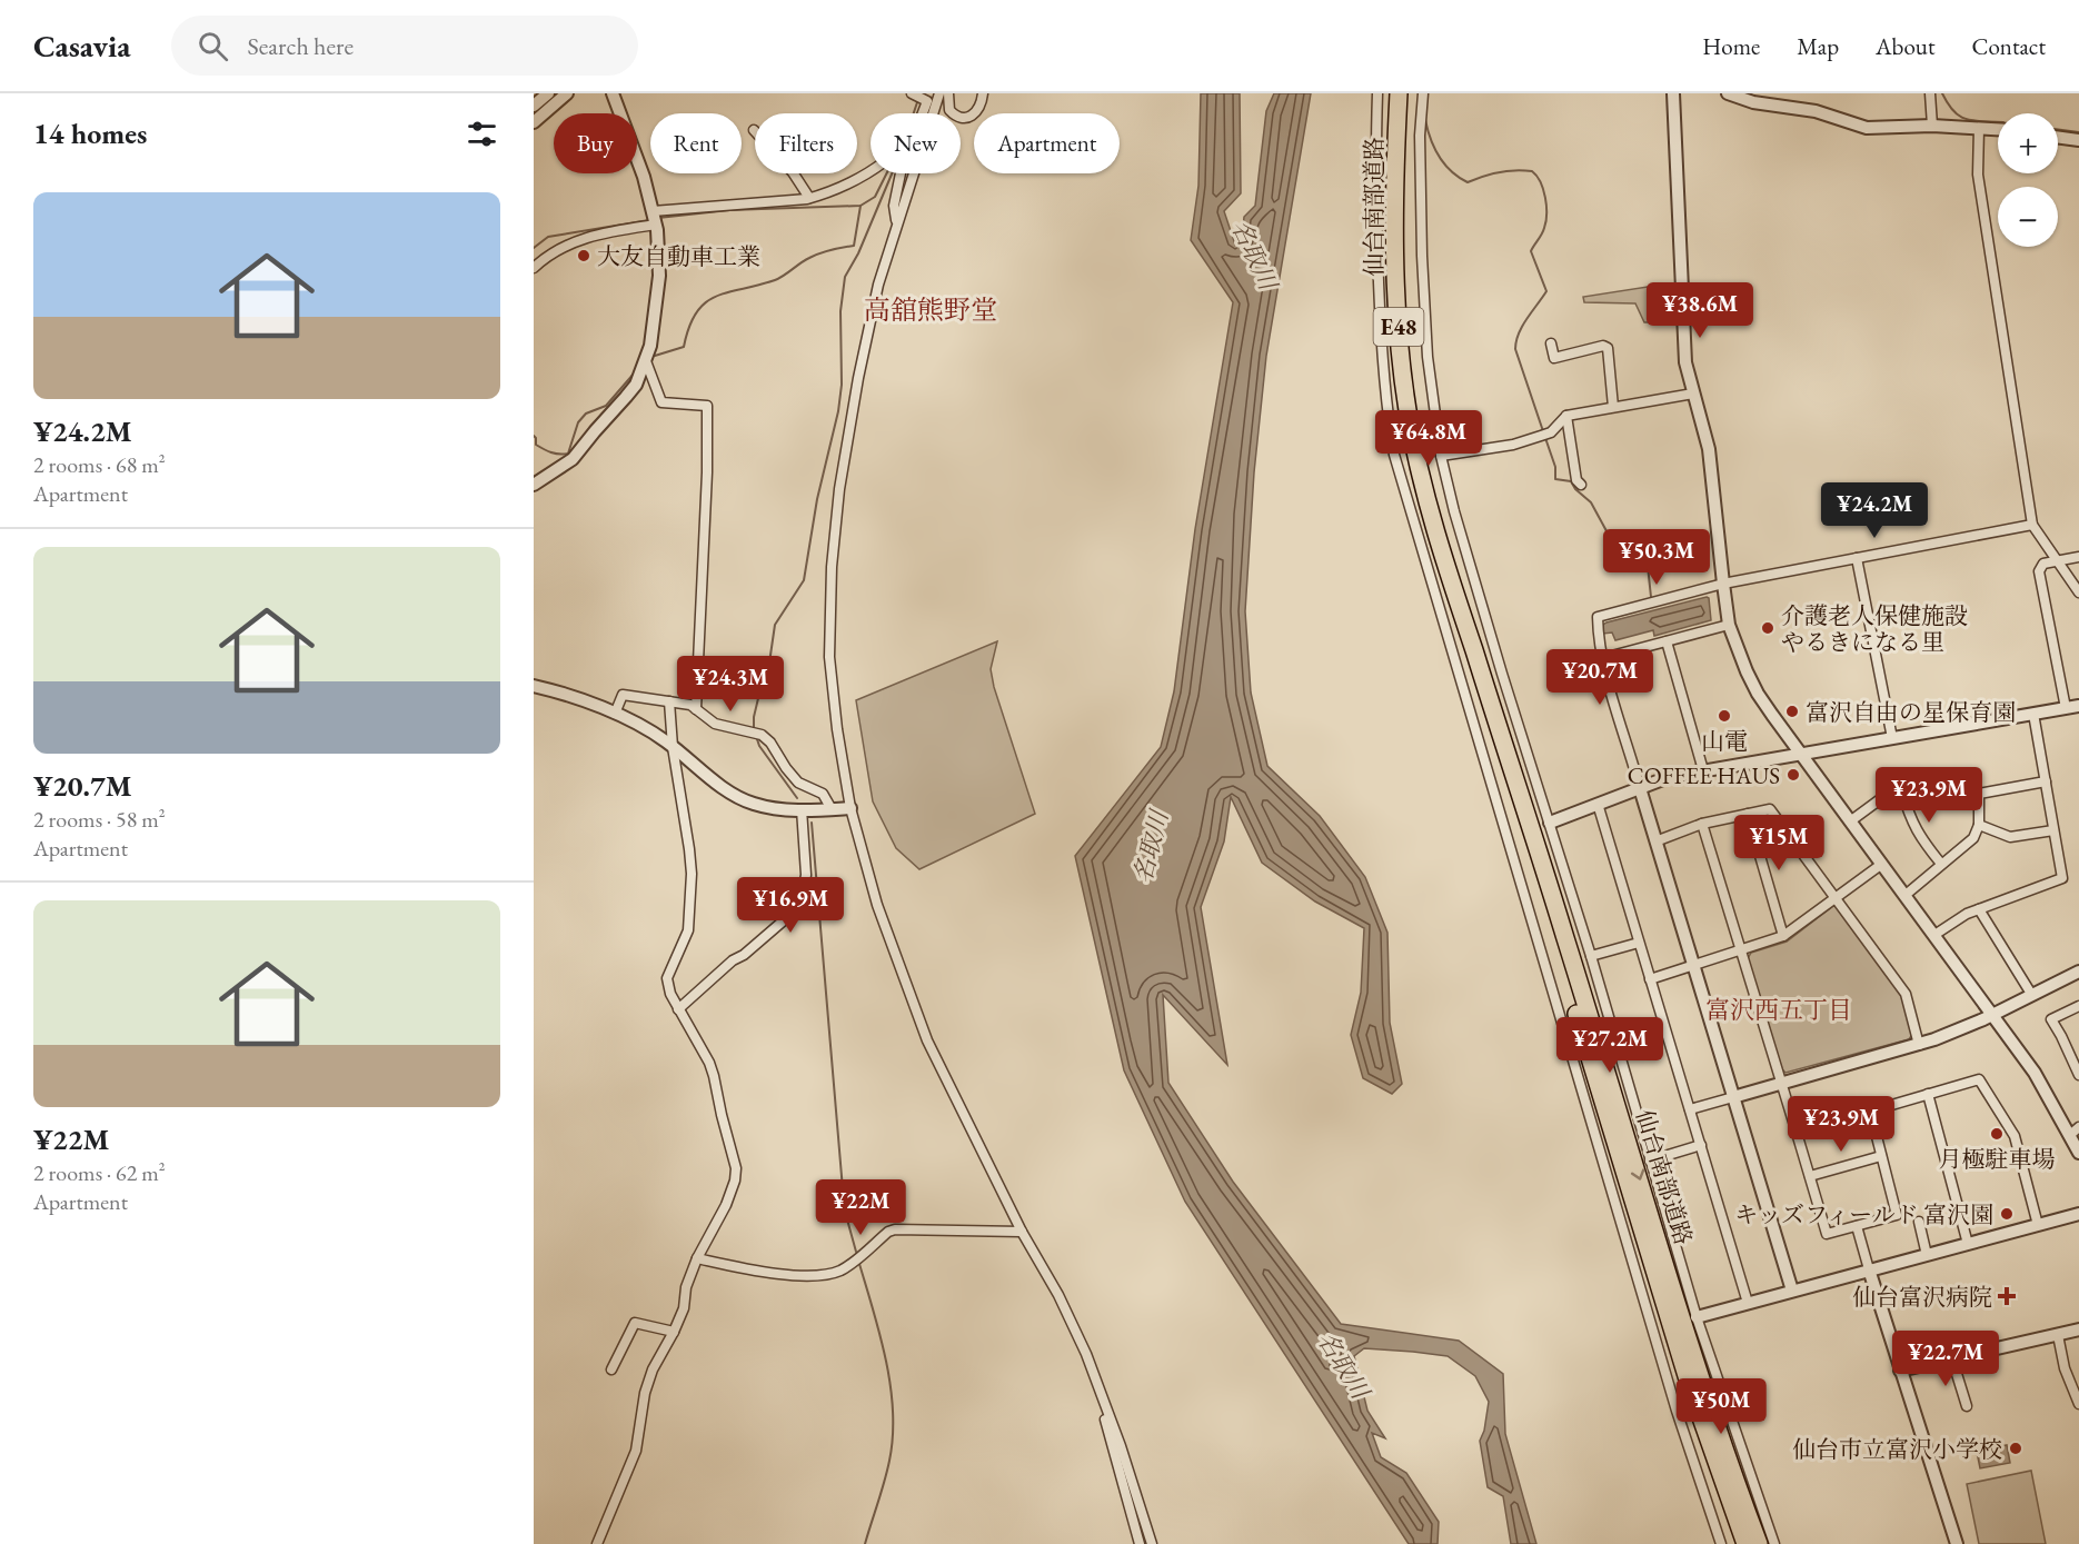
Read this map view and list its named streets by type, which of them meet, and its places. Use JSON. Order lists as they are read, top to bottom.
{
  "streets": {
    "highway": ["仙台南部道路", "E48"]
  },
  "districts": ["高舘熊野堂", "富沢西五丁目"],
  "water": ["名取川"],
  "places": {
    "other": [
      "大友自動車工業",
      "介護老人保健施設 やるきになる里",
      "富沢自由の星保育園",
      "山電",
      "COFFEE HAUS",
      "月極駐車場",
      "キッズフィールド 富沢園",
      "仙台市立富沢小学校"
    ],
    "health": ["仙台富沢病院"]
  },
  "page": {
    "header": "Casavia",
    "search": "Search here",
    "nav": [
      "Home",
      "Map",
      "About",
      "Contact"
    ],
    "heading": "14 homes",
    "map_buttons": ["+", "−"],
    "chip": [
      "Buy",
      "Rent",
      "Filters",
      "New",
      "Apartment"
    ],
    "list": [
      {
        "name": "¥24.2M",
        "note": "2 rooms · 68 m² · Apartment"
      },
      {
        "name": "¥20.7M",
        "note": "2 rooms · 58 m² · Apartment"
      },
      {
        "name": "¥22M",
        "note": "2 rooms · 62 m² · Apartment"
      }
    ],
    "price": [
      "¥38.6M",
      "¥64.8M",
      "¥24.2M",
      "¥50.3M",
      "¥20.7M",
      "¥24.3M",
      "¥23.9M",
      "¥15M",
      "¥16.9M",
      "¥27.2M",
      "¥23.9M",
      "¥22M",
      "¥22.7M",
      "¥50M"
    ]
  }
}
